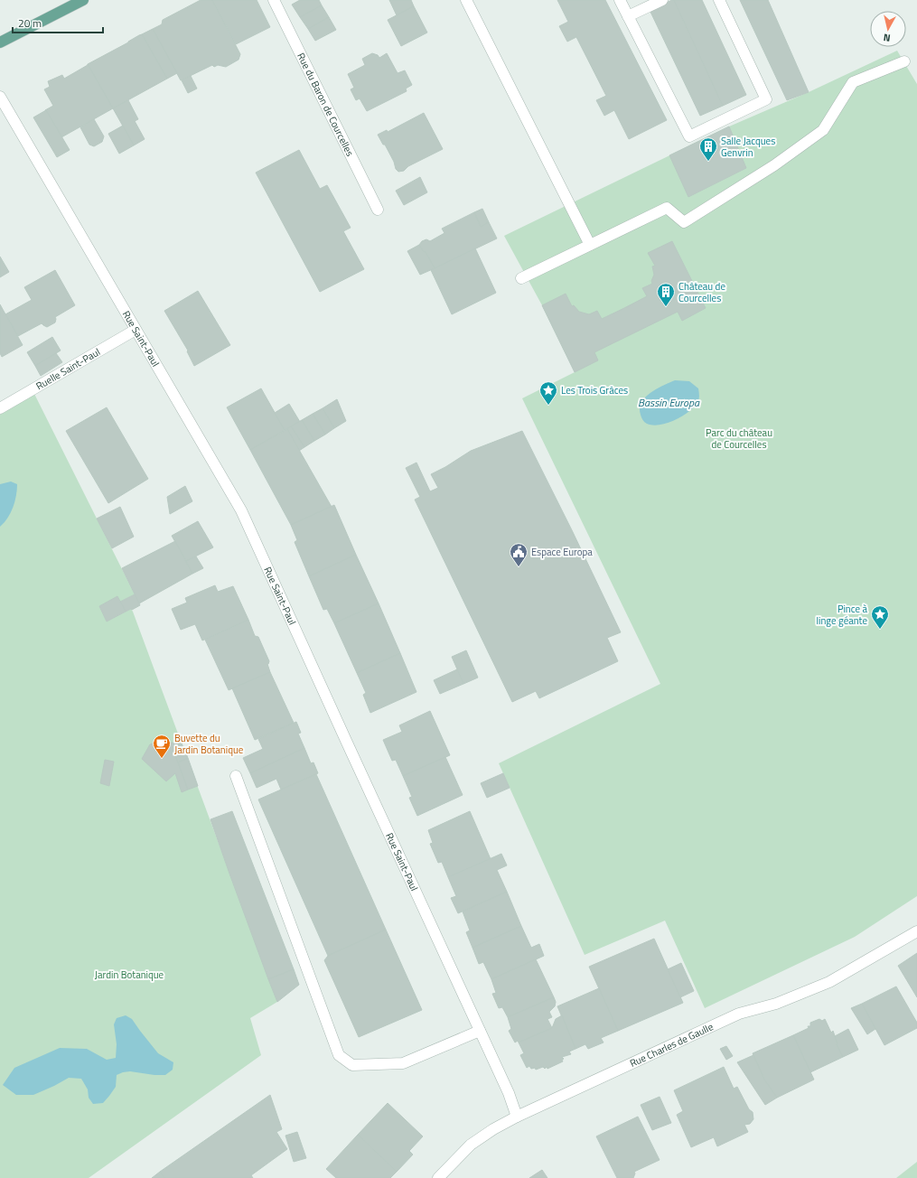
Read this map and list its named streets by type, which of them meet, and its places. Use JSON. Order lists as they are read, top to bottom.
{
  "streets": {
    "street": [
      "Rue du Baron de Courcelles",
      "Rue Saint-Paul",
      "Ruelle Saint-Paul",
      "Rue Charles de Gaulle"
    ]
  },
  "crossings": [
    ["Rue Saint-Paul", "Ruelle Saint-Paul"],
    ["Rue Saint-Paul", "Rue Charles de Gaulle"]
  ],
  "water": ["Bassin Europa"],
  "parks": ["Parc du château de Courcelles", "Jardin Botanique"],
  "places": {
    "building": ["Salle Jacques Genvrin", "Château de Courcelles"],
    "place": ["Les Trois Grâces", "Pince à linge géante"],
    "public building": ["Espace Europa"],
    "cafe": ["Buvette du Jardin Botanique"]
  },
  "scale_bar": "20 m",
  "north": "bottom"
}
